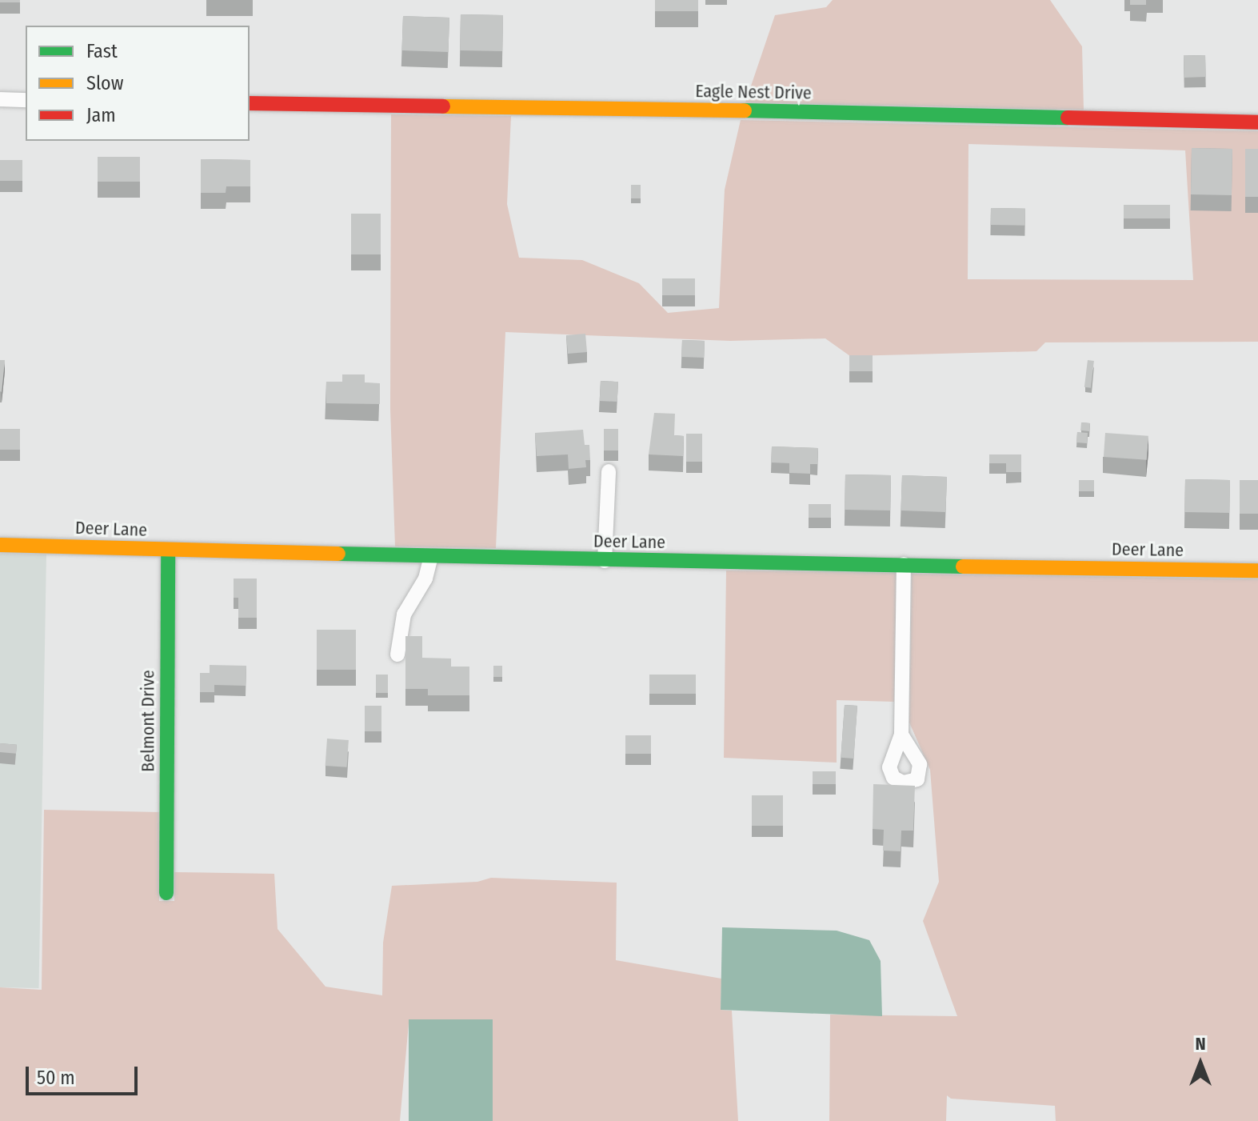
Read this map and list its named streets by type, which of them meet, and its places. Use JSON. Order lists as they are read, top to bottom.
{
  "streets": {
    "street": ["Eagle Nest Drive", "Deer Lane", "Belmont Drive"]
  },
  "crossings": [
    ["Deer Lane", "Belmont Drive"]
  ],
  "legend": ["Fast", "Slow", "Jam"],
  "scale_bar": "50 m",
  "north": "top"
}
